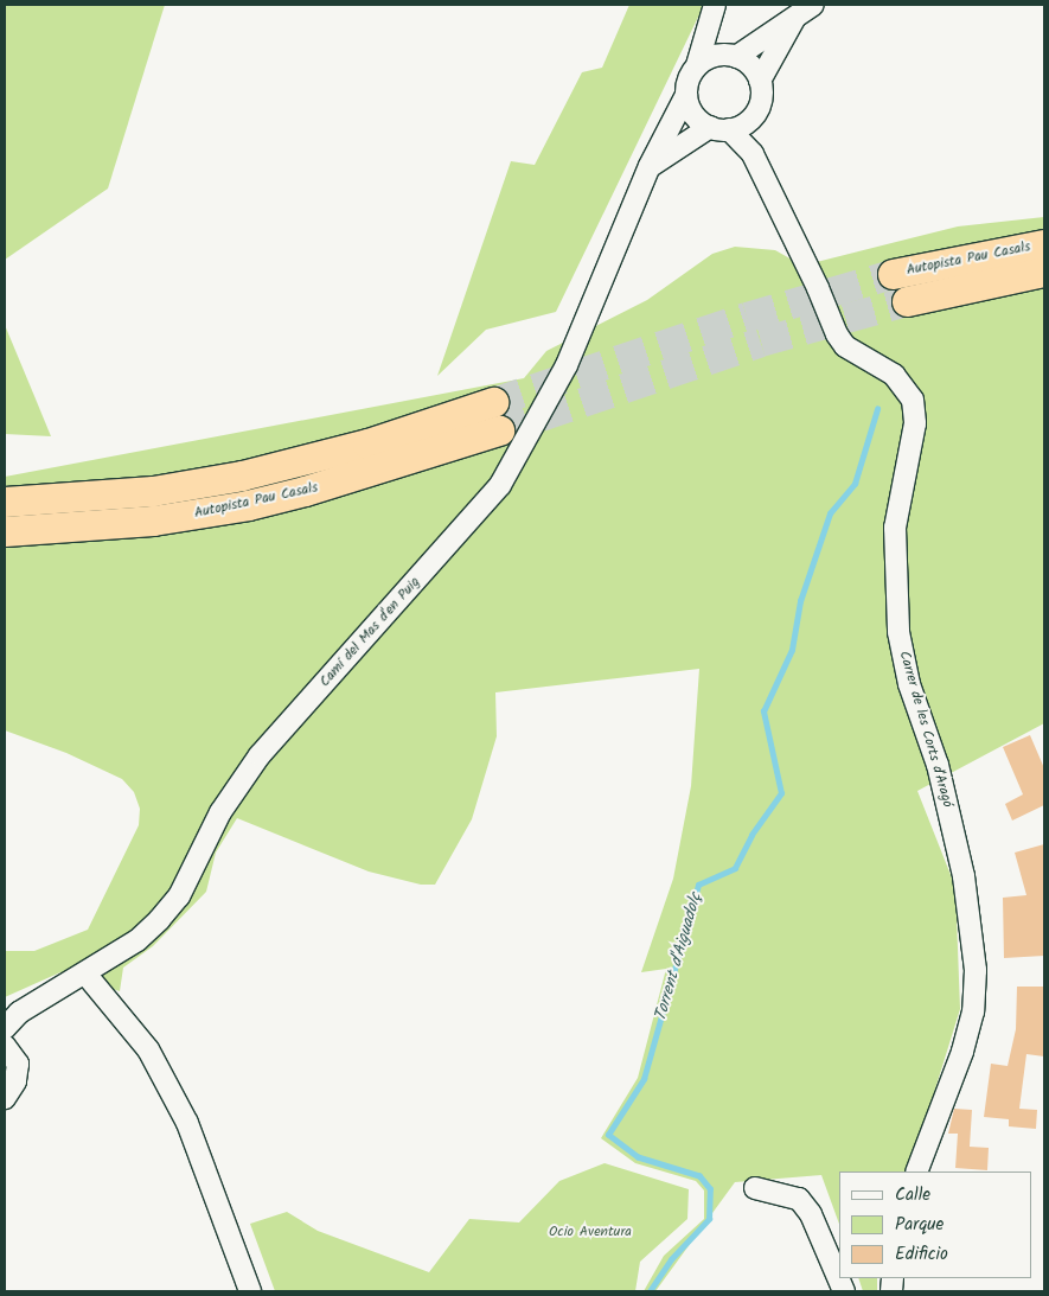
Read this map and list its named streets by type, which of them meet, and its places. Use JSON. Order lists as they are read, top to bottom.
{
  "streets": {
    "highway": ["Autopista Pau Casals"],
    "street": ["Camí del Mas d'en Puig", "Carrer de les Corts d'Aragó"]
  },
  "water": ["Torrent d'Aiguadolç"],
  "parks": ["Ocio Aventura"],
  "legend": ["Calle", "Parque", "Edificio"]
}
